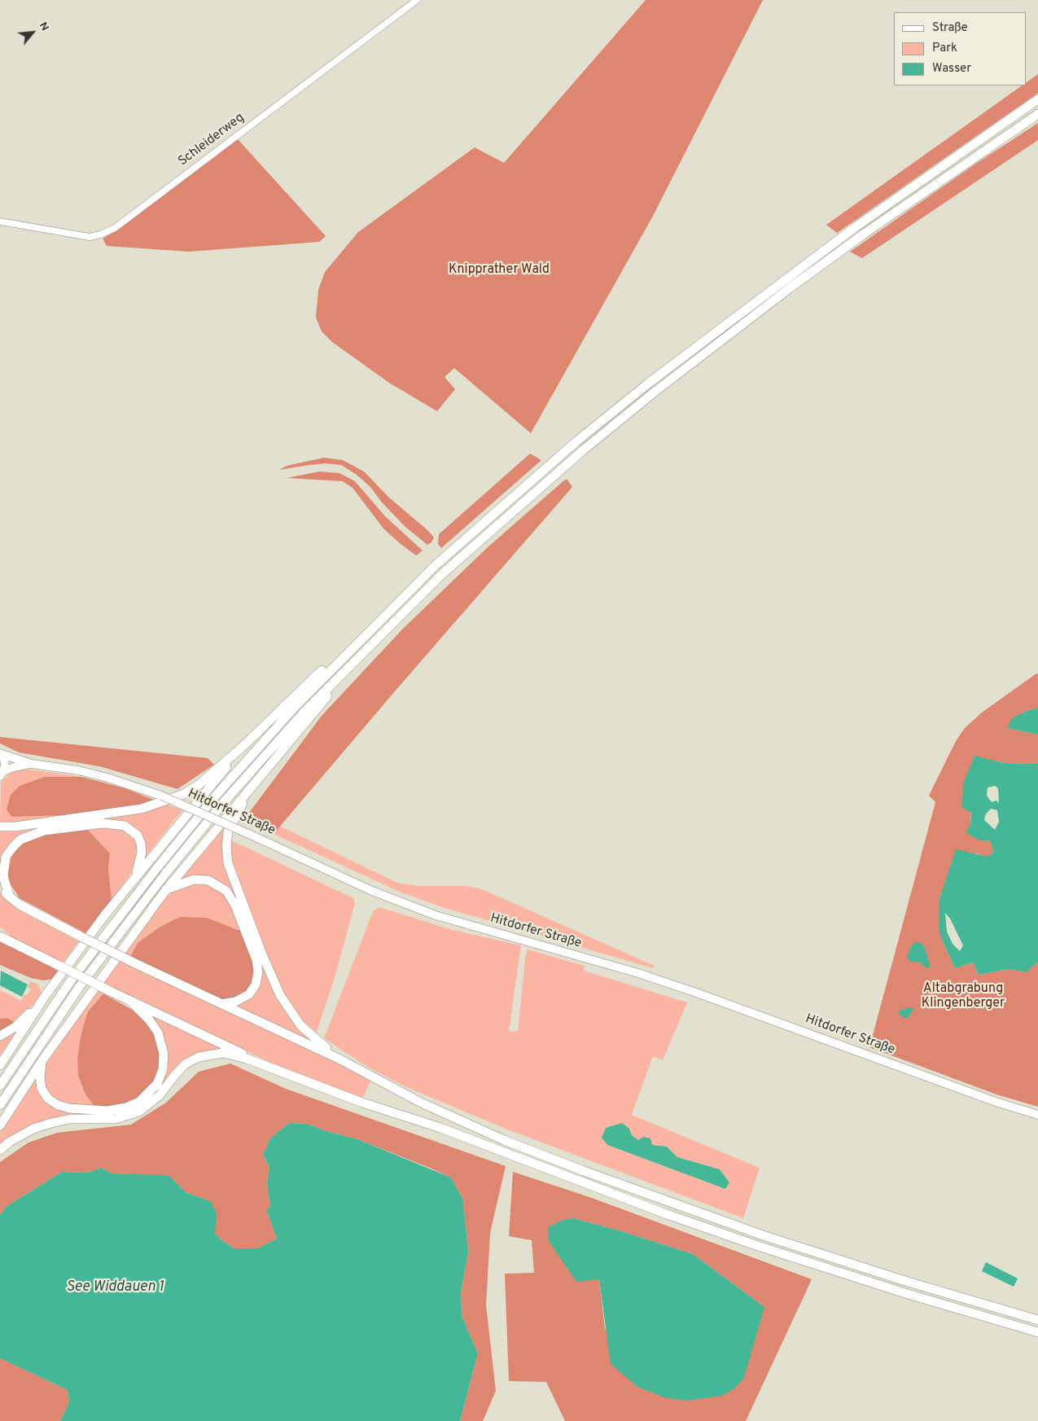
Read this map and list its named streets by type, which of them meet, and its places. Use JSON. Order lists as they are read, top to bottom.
{
  "streets": {
    "main road": ["Hitdorfer Straße"],
    "street": ["Schleiderweg"]
  },
  "water": ["See Widdauen 1"],
  "parks": ["Knipprather Wald", "Altabgrabung Klingenberger"],
  "legend": ["Straße", "Park", "Wasser"],
  "north": "top right"
}
